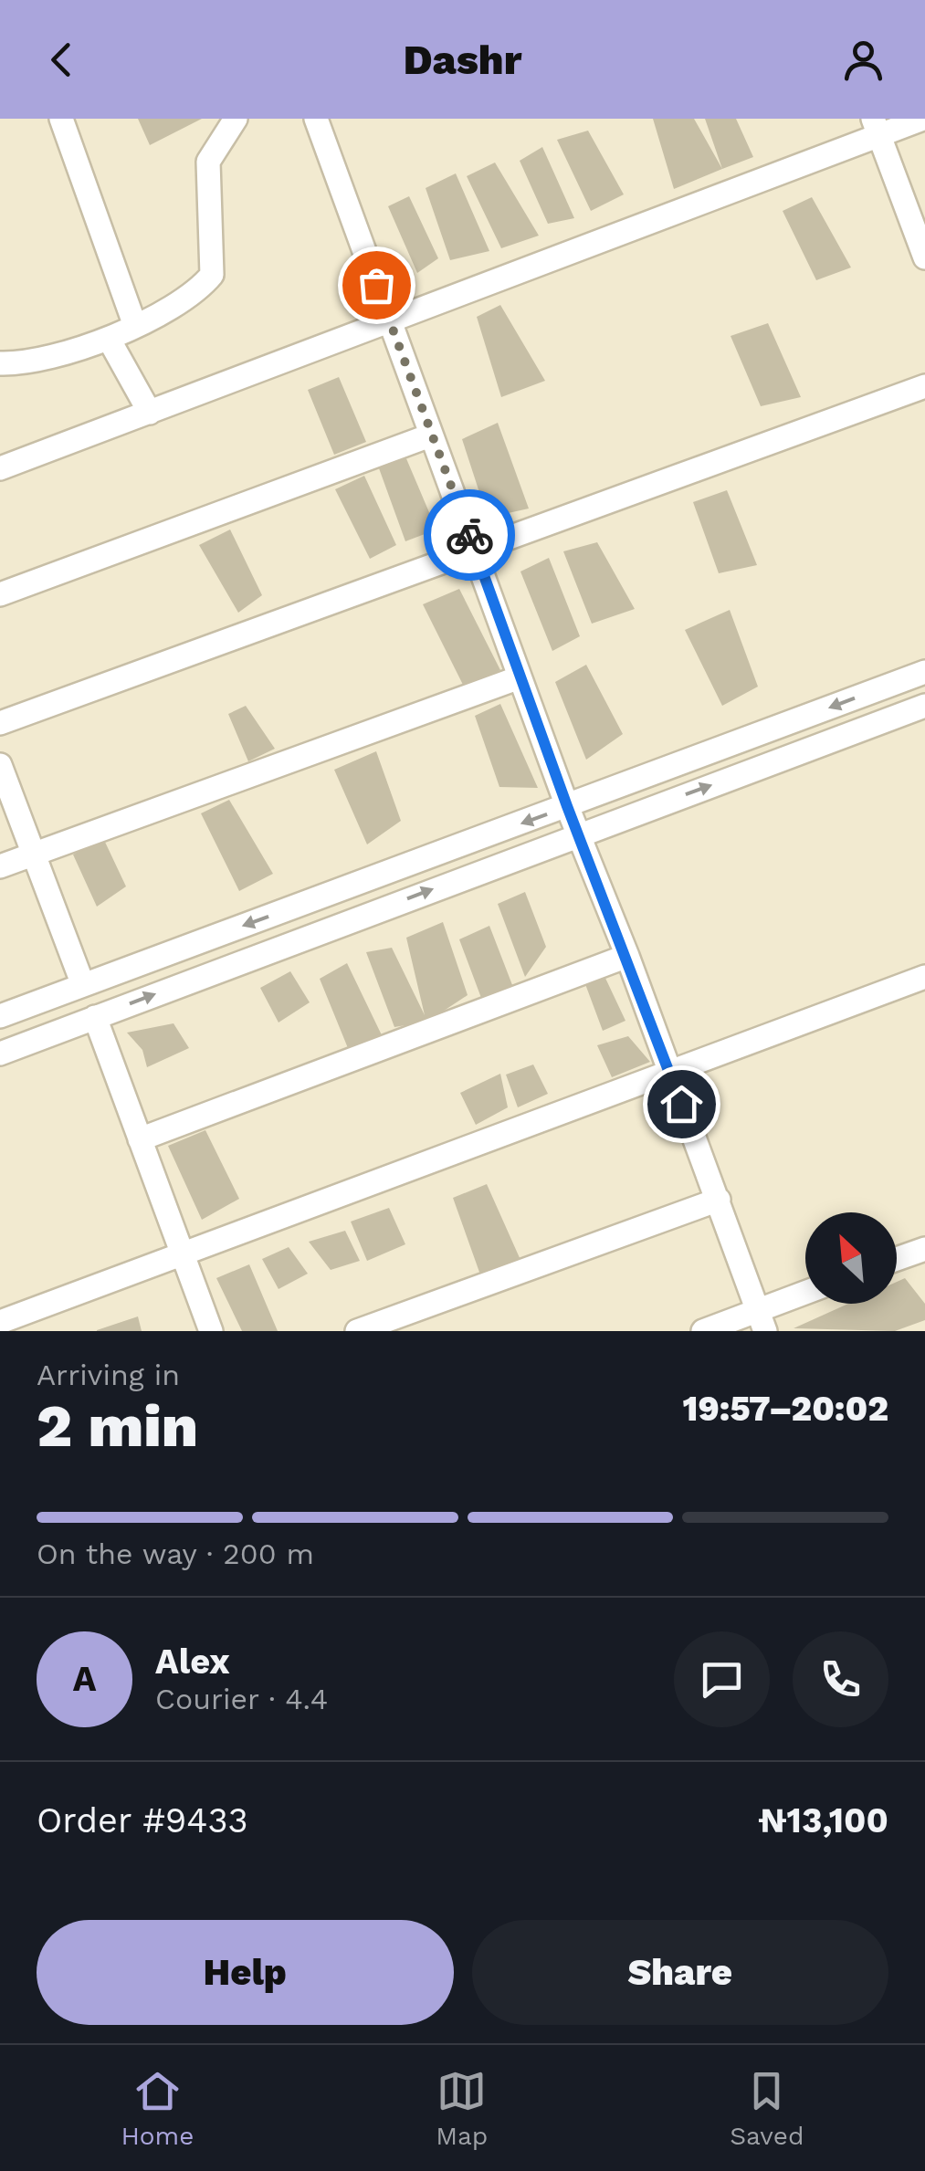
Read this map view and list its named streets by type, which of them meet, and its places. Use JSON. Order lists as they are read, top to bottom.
{
  "north": "top left",
  "page": {
    "header": "Dashr",
    "heading": ["2 min", "Arriving in", "19:57–20:02"],
    "panel": [
      "Alex",
      "Courier · 4.4",
      "Order #9433",
      "₦13,100"
    ],
    "bar": "On the way · 200 m",
    "round": "A",
    "buttons": ["Help", "Share"],
    "tabs": ["Home", "Map", "Saved"]
  }
}
